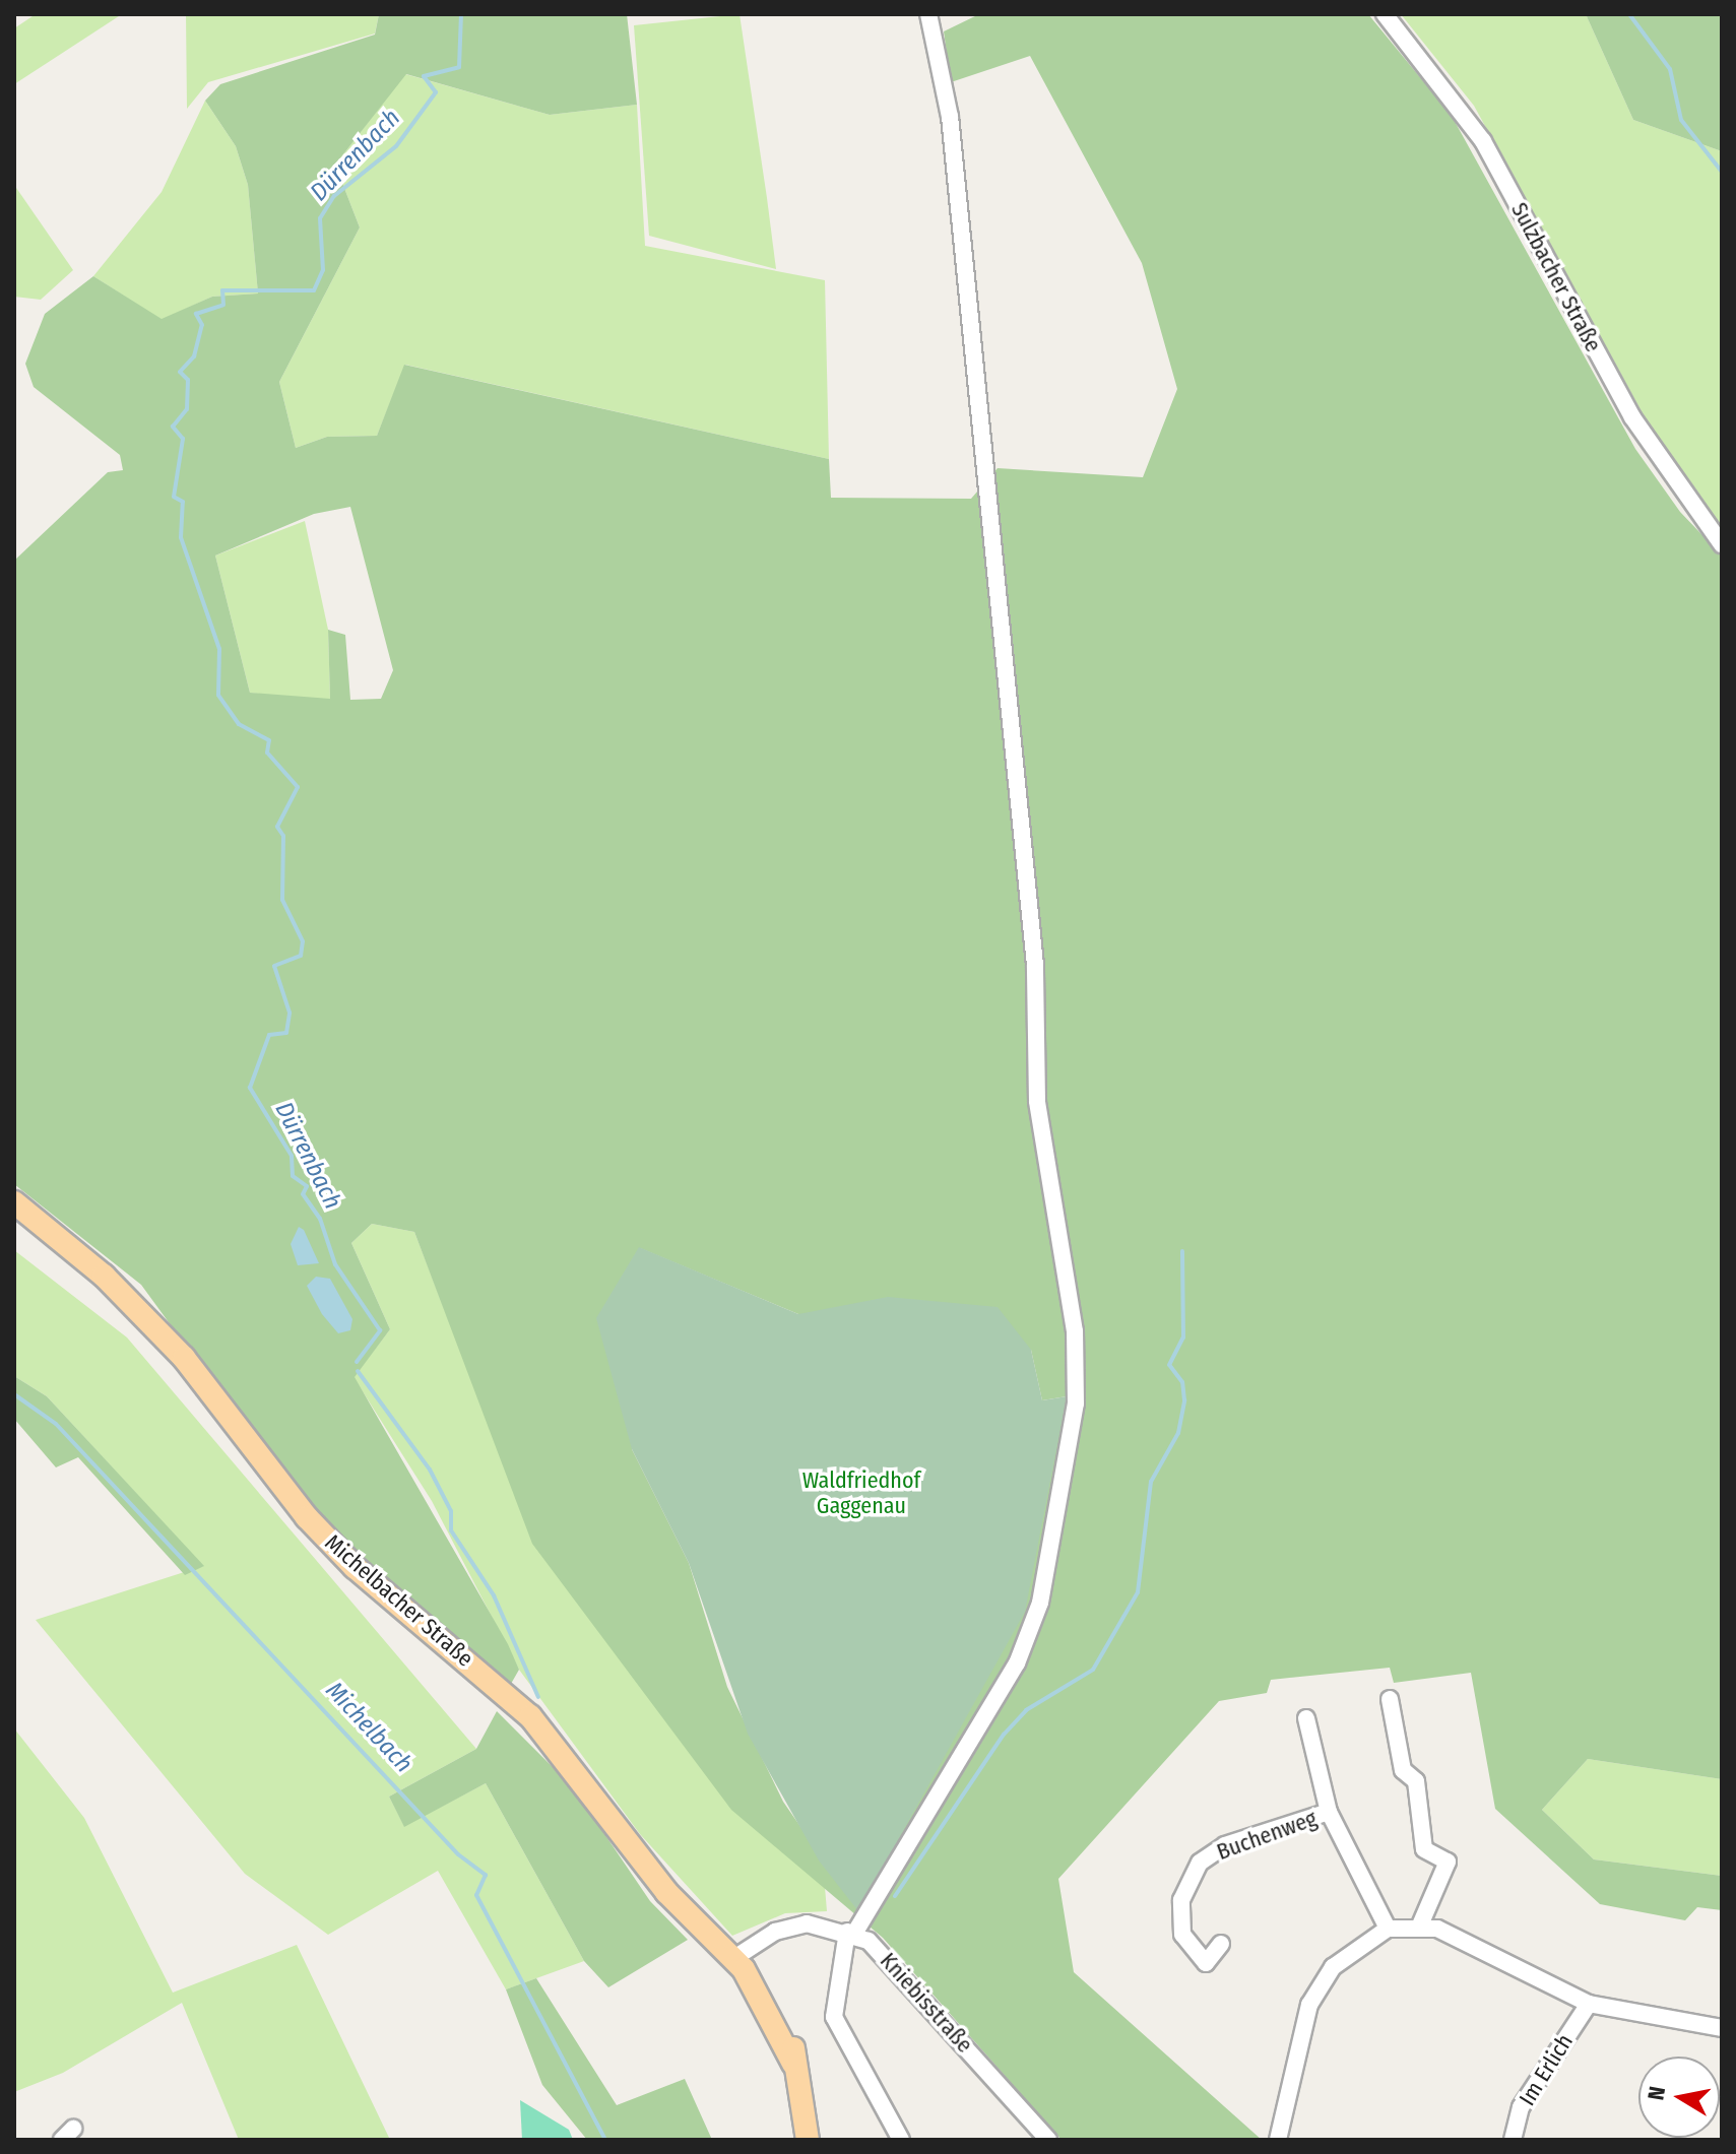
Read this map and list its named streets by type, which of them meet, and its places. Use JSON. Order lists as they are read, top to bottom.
{
  "streets": {
    "main road": ["Michelbacher Straße"],
    "street": [
      "Sulzbacher Straße",
      "Buchenweg",
      "Kniebisstraße",
      "Im Erlich"
    ]
  },
  "water": ["Dürrenbach", "Michelbach"],
  "parks": ["Waldfriedhof Gaggenau"],
  "north": "left"
}
